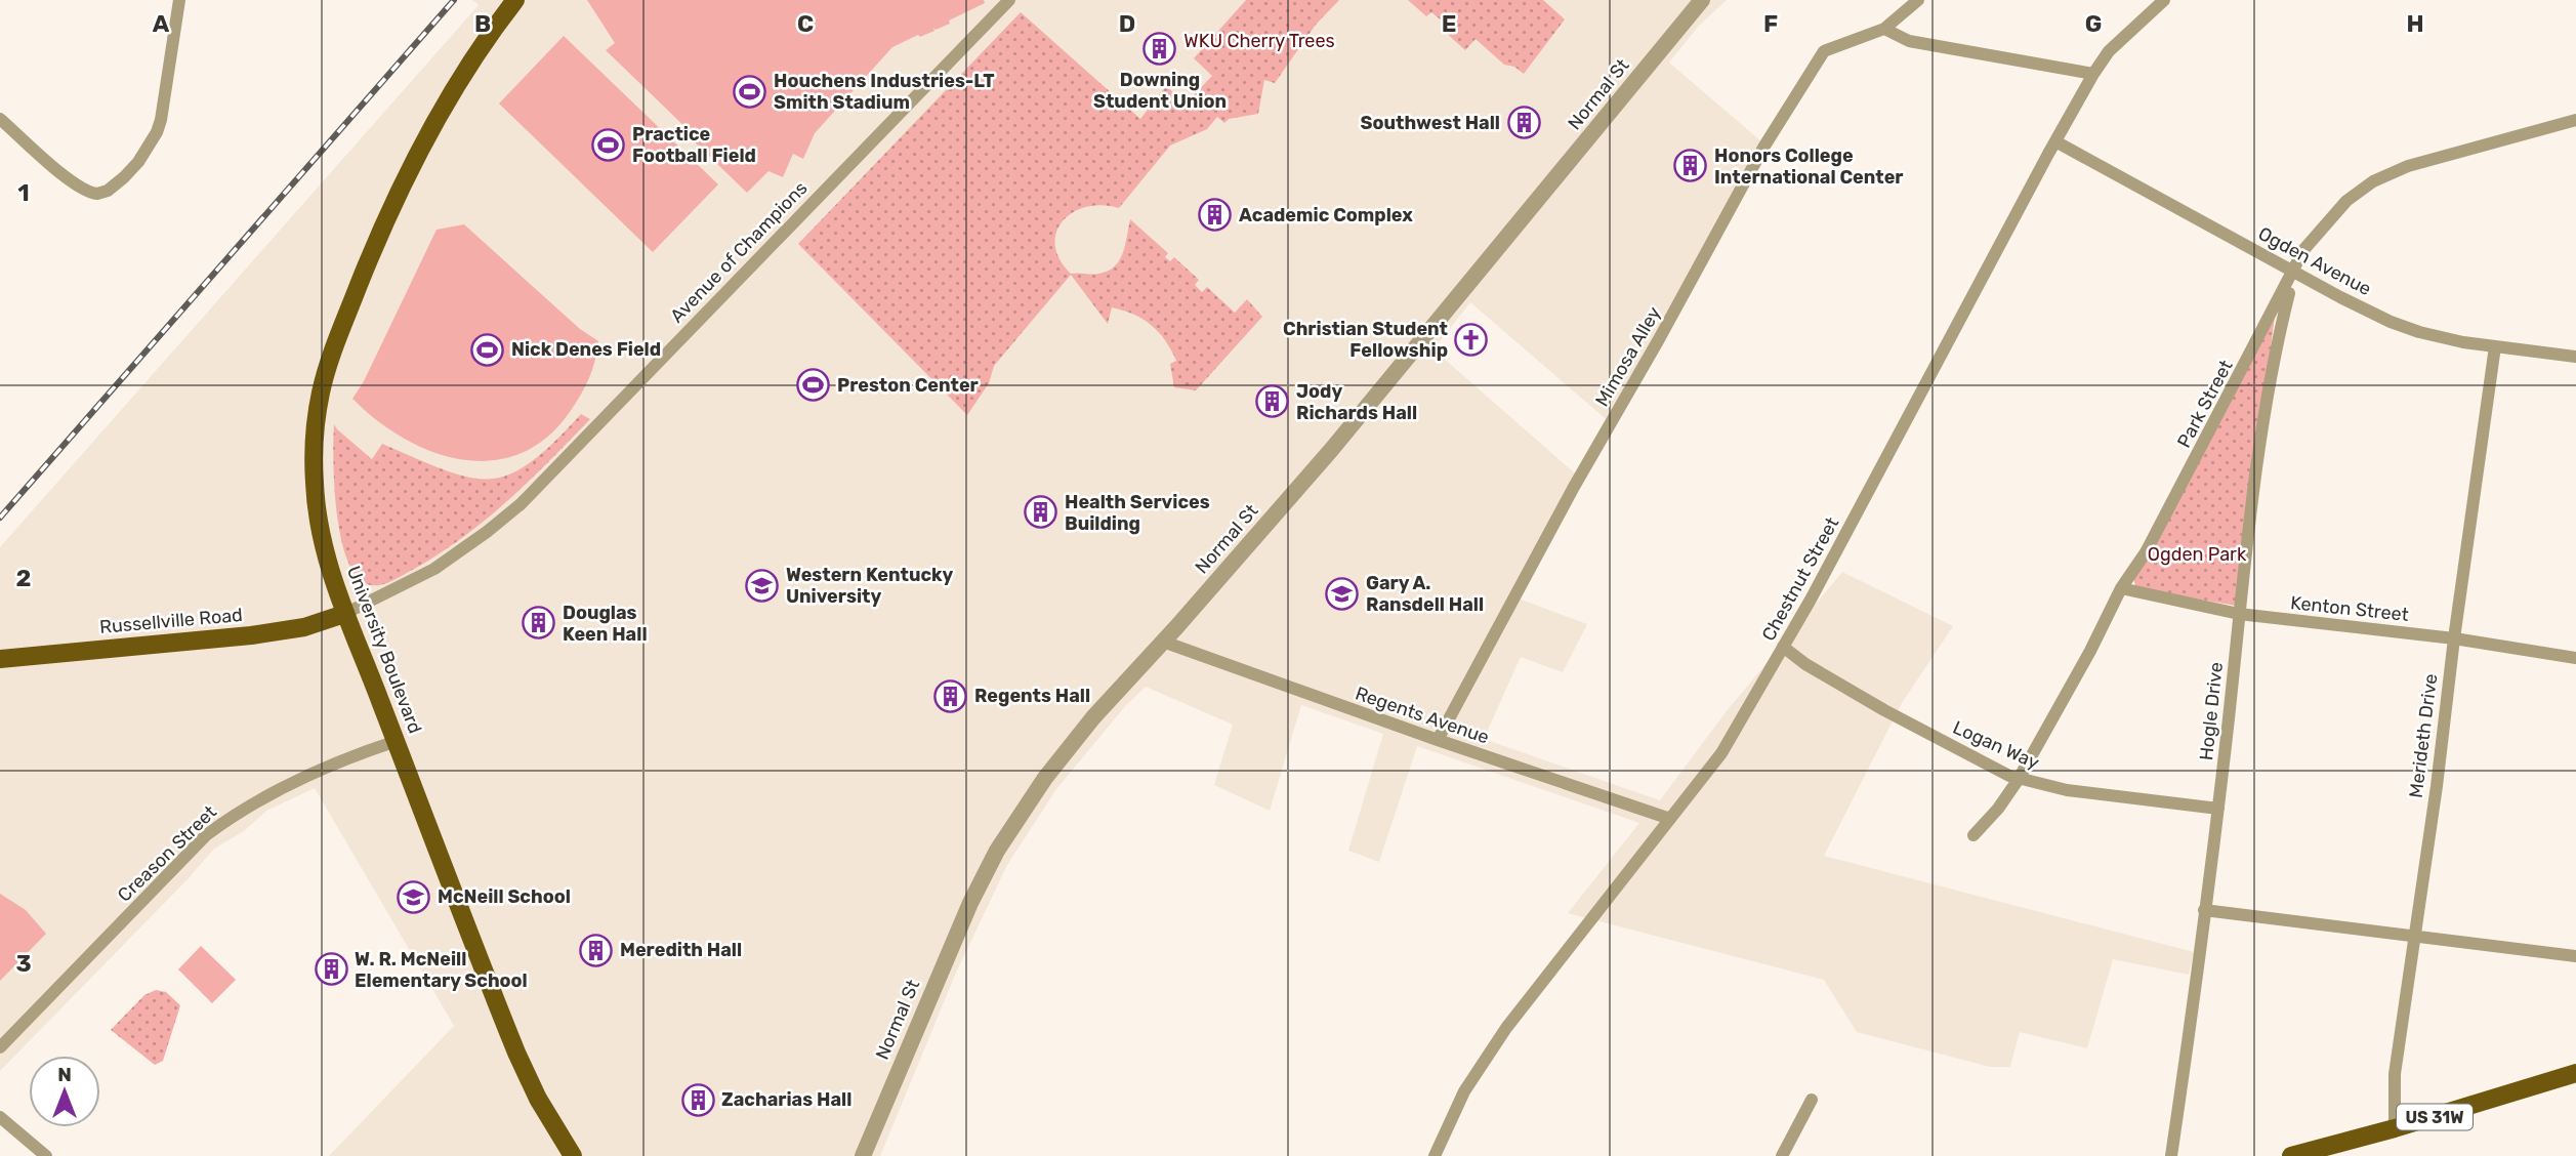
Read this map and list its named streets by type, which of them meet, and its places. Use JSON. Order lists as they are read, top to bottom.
{
  "streets": {
    "main road": ["Russellville Road", "University Boulevard", "US 31W"],
    "street": [
      "Normal St",
      "Avenue of Champions",
      "Ogden Avenue",
      "Mimosa Alley",
      "Park Street",
      "Chestnut Street",
      "Kenton Street",
      "Hogle Drive",
      "Regents Avenue",
      "Merideth Drive",
      "Logan Way",
      "Creason Street"
    ]
  },
  "crossings": [
    ["Normal St", "Regents Avenue"],
    ["Avenue of Champions", "Russellville Road"],
    ["Avenue of Champions", "University Boulevard"],
    ["Ogden Avenue", "Park Street"],
    ["Ogden Avenue", "Chestnut Street"],
    ["Ogden Avenue", "Hogle Drive"],
    ["Ogden Avenue", "Merideth Drive"],
    ["Mimosa Alley", "Regents Avenue"],
    ["Park Street", "Kenton Street"],
    ["Park Street", "Hogle Drive"],
    ["Park Street", "Logan Way"],
    ["Chestnut Street", "Regents Avenue"],
    ["Chestnut Street", "Logan Way"],
    ["Kenton Street", "Hogle Drive"],
    ["Kenton Street", "Merideth Drive"],
    ["Russellville Road", "University Boulevard"],
    ["University Boulevard", "Creason Street"],
    ["Hogle Drive", "Logan Way"],
    ["Merideth Drive", "US 31W"]
  ],
  "parks": ["WKU Cherry Trees", "Ogden Park"],
  "places": {
    "building": [
      "Downing Student Union",
      "Southwest Hall",
      "Honors College International Center",
      "Academic Complex",
      "Jody Richards Hall",
      "Health Services Building",
      "Douglas Keen Hall",
      "Regents Hall",
      "Meredith Hall",
      "W. R. McNeill Elementary School",
      "Zacharias Hall"
    ],
    "sports": [
      "Houchens Industries-LT Smith Stadium",
      "Practice Football Field",
      "Nick Denes Field",
      "Preston Center"
    ],
    "church": ["Christian Student Fellowship"],
    "school or university": ["Western Kentucky University", "Gary A. Ransdell Hall", "McNeill School"]
  },
  "north": "top",
  "grid": {
    "columns": [
      "A",
      "B",
      "C",
      "D",
      "E",
      "F",
      "G",
      "H"
    ],
    "rows": ["1", "2", "3"]
  }
}
